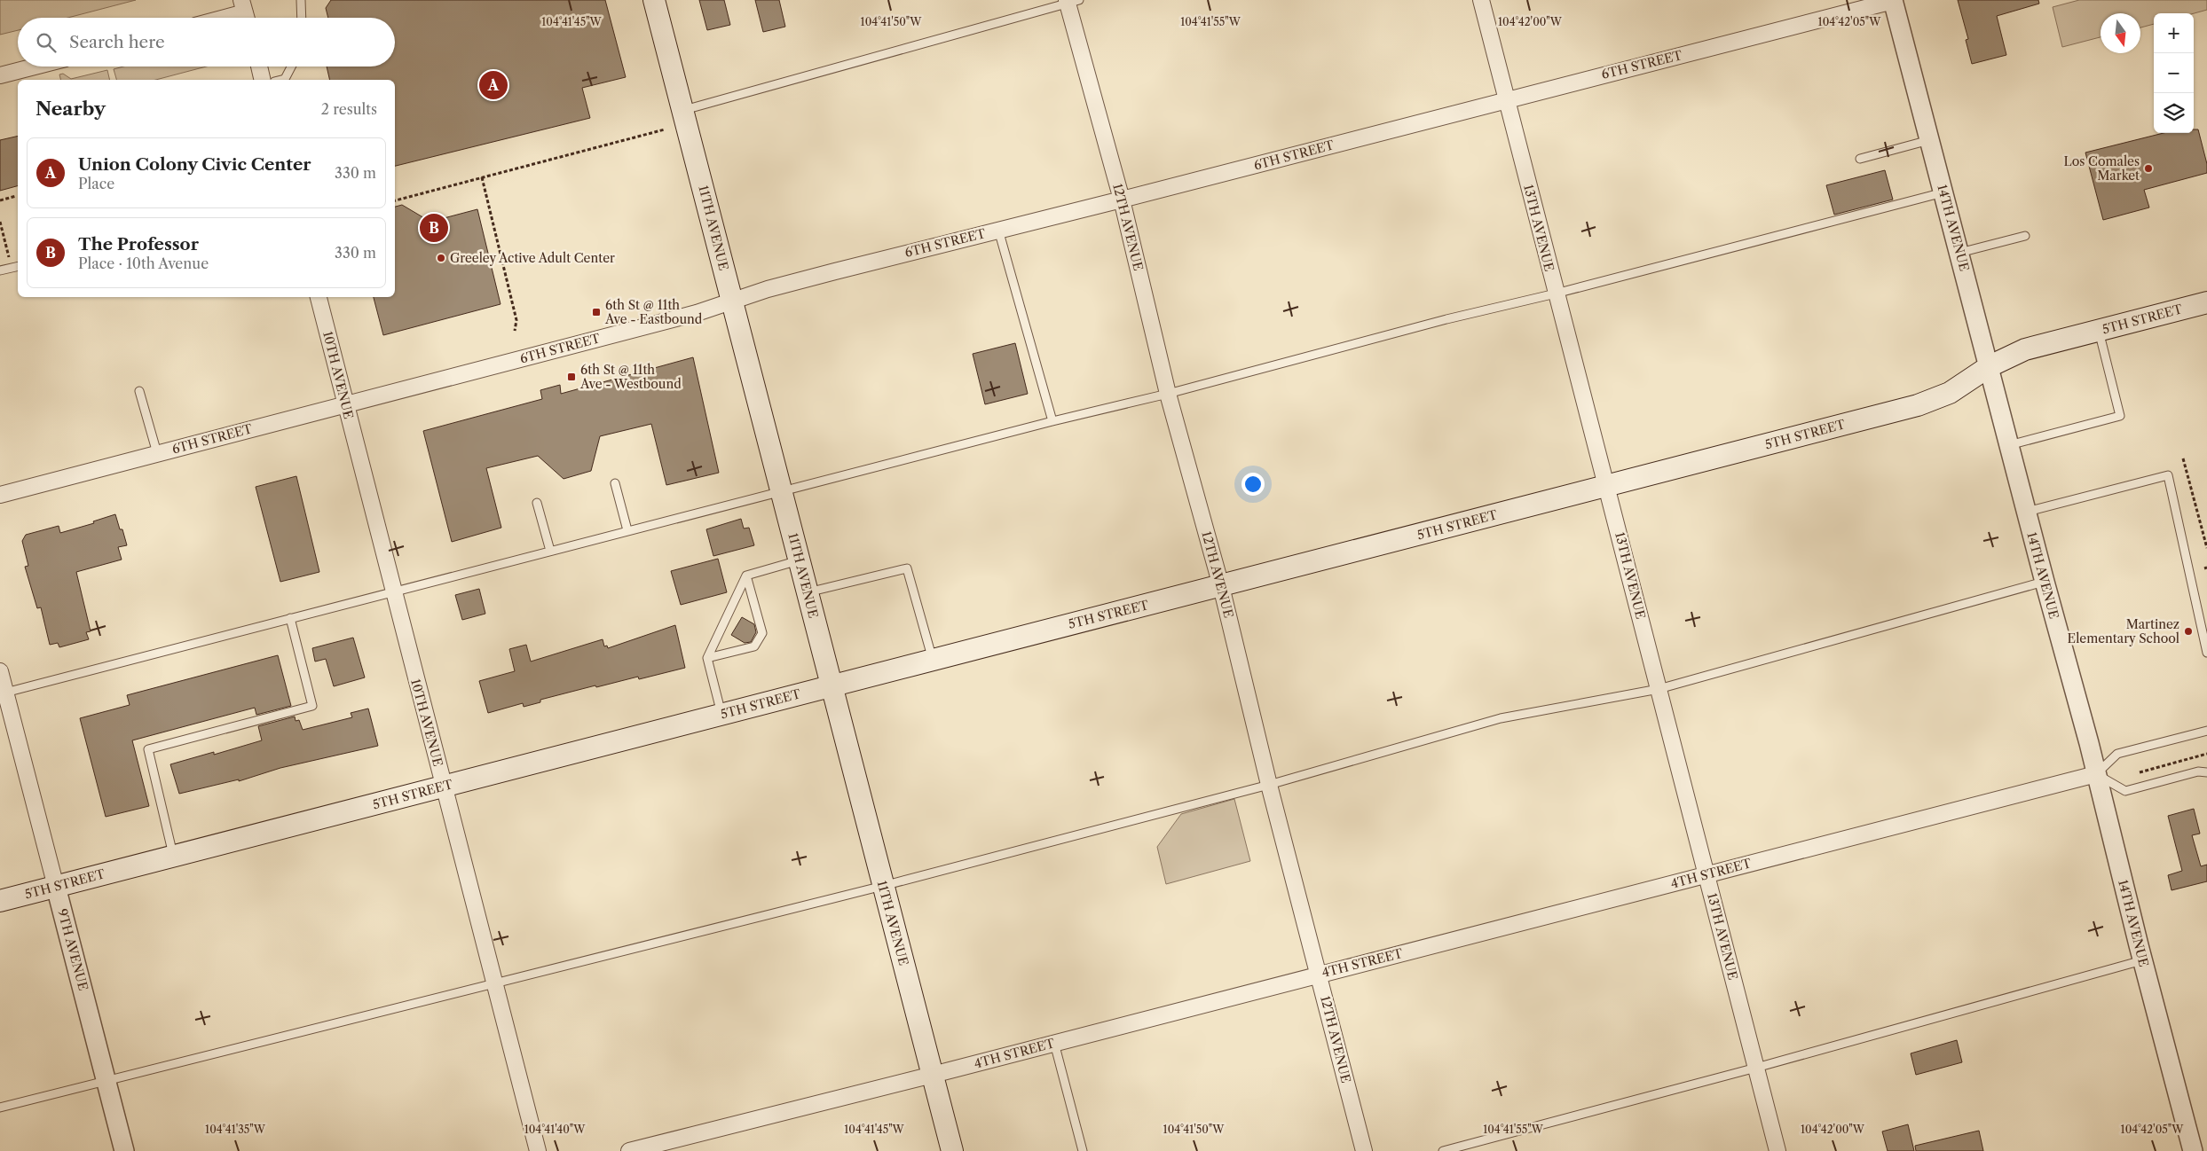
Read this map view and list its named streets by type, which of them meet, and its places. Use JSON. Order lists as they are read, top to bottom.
{
  "streets": {
    "main road": ["11TH AVENUE", "5TH STREET"],
    "street": [
      "6TH STREET",
      "12TH AVENUE",
      "13TH AVENUE",
      "14TH AVENUE",
      "10TH AVENUE",
      "4TH STREET",
      "9TH AVENUE"
    ]
  },
  "crossings": [
    ["6TH STREET", "12TH AVENUE"],
    ["6TH STREET", "11TH AVENUE"],
    ["6TH STREET", "13TH AVENUE"],
    ["6TH STREET", "14TH AVENUE"],
    ["6TH STREET", "10TH AVENUE"],
    ["12TH AVENUE", "5TH STREET"],
    ["12TH AVENUE", "4TH STREET"],
    ["11TH AVENUE", "5TH STREET"],
    ["11TH AVENUE", "4TH STREET"],
    ["13TH AVENUE", "5TH STREET"],
    ["13TH AVENUE", "4TH STREET"],
    ["14TH AVENUE", "5TH STREET"],
    ["14TH AVENUE", "4TH STREET"],
    ["5TH STREET", "10TH AVENUE"],
    ["5TH STREET", "9TH AVENUE"]
  ],
  "places": {
    "other": ["Los Comales Market", "Greeley Active Adult Center", "Martinez Elementary School"],
    "transit": ["6th St @ 11th Ave - Eastbound", "6th St @ 11th Ave - Westbound"]
  },
  "north": "bottom",
  "page": {
    "map_buttons": ["+", "−"],
    "search": "Search here",
    "pins": ["A", "B"],
    "heading": ["Nearby", "2 results"],
    "list": [
      {
        "mark": "A",
        "name": "Union Colony Civic Center",
        "note": "Place",
        "value": "330 m"
      },
      {
        "mark": "B",
        "name": "The Professor",
        "note": "Place · 10th Avenue",
        "value": "330 m"
      }
    ]
  },
  "coordinates": [
    "104°41'45\"W",
    "104°41'50\"W",
    "104°41'55\"W",
    "104°42'00\"W",
    "104°42'05\"W",
    "104°41'35\"W",
    "104°41'40\"W"
  ]
}
